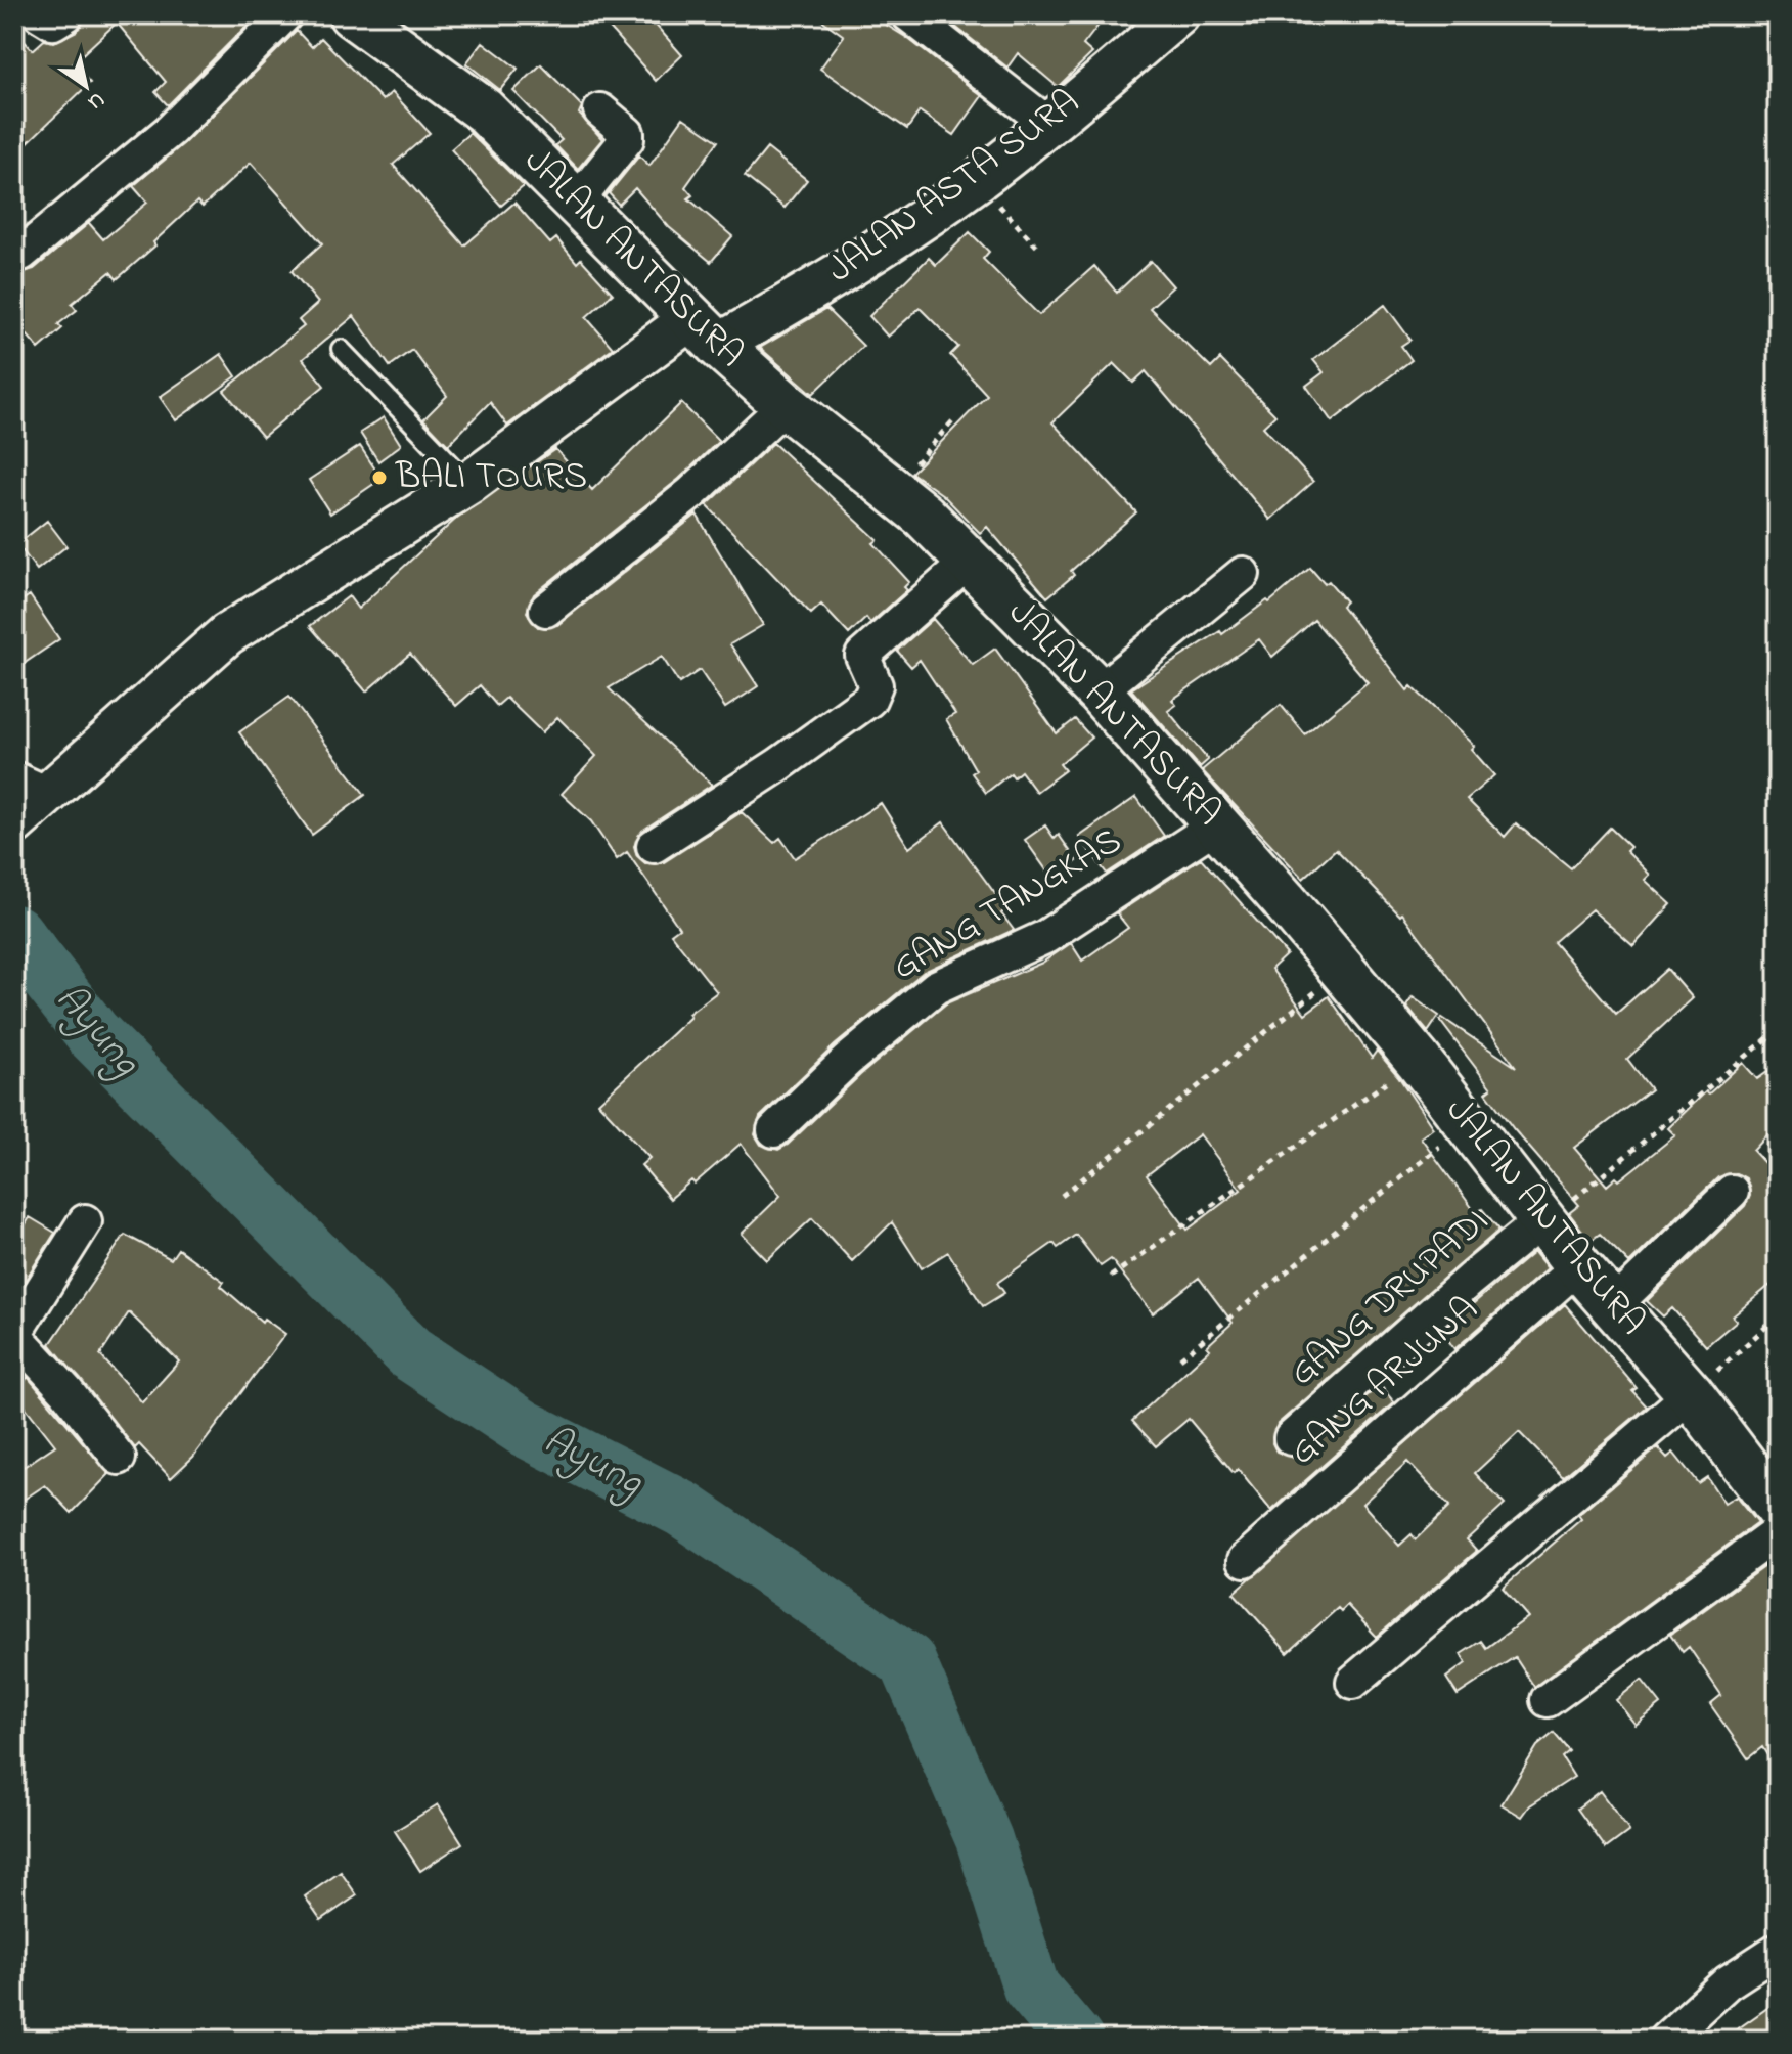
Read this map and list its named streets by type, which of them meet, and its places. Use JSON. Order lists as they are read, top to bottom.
{
  "streets": {
    "main road": ["JALAN ANTASURA"],
    "street": [
      "JALAN ASTA SURA",
      "GANG TANGKAS",
      "GANG DRUPADI",
      "GANG ARJUNA"
    ]
  },
  "crossings": [
    ["JALAN ASTA SURA", "JALAN ANTASURA"],
    ["JALAN ANTASURA", "GANG TANGKAS"],
    ["JALAN ANTASURA", "GANG DRUPADI"],
    ["JALAN ANTASURA", "GANG ARJUNA"]
  ],
  "water": ["Ayung"],
  "places": ["BALI TOURS"],
  "north": "bottom right"
}
